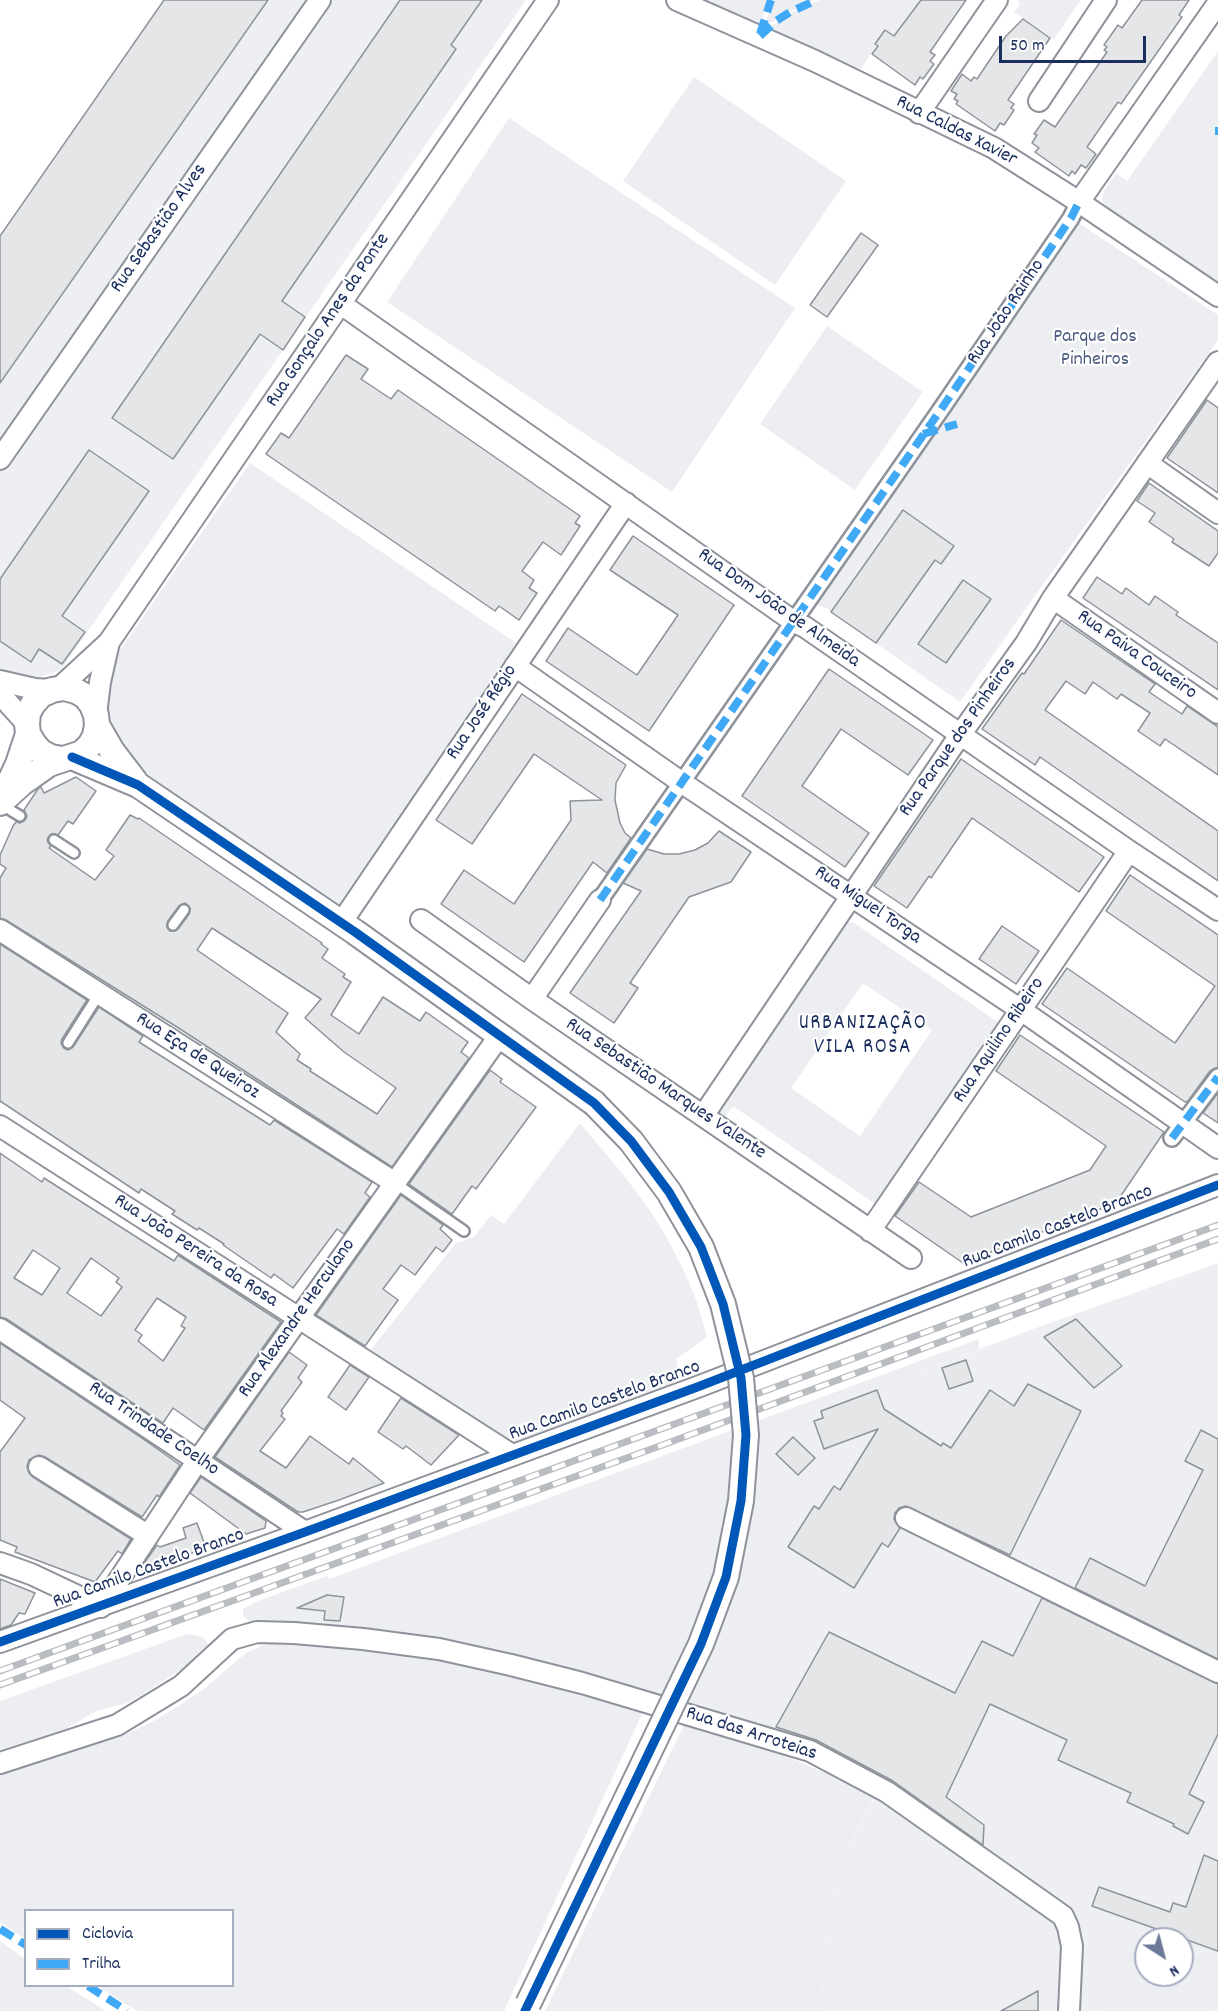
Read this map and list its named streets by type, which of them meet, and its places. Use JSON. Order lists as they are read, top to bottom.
{
  "streets": {
    "street": [
      "Rua Caldas Xavier",
      "Rua Sebastião Alves",
      "Rua João Rainho",
      "Rua Gonçalo Anes da Ponte",
      "Rua Dom João de Almeida",
      "Rua Paiva Couceiro",
      "Rua José Régio",
      "Rua Parque dos Pinheiros",
      "Rua Miguel Torga",
      "Rua Aquilino Ribeiro",
      "Rua Eça de Queiroz",
      "Rua Sebastião Marques Valente",
      "Rua Camilo Castelo Branco",
      "Rua João Pereira da Rosa",
      "Rua Alexandre Herculano",
      "Rua Trindade Coelho",
      "Rua das Arroteias"
    ]
  },
  "crossings": [
    ["Rua Caldas Xavier", "Rua João Rainho"],
    ["Rua João Rainho", "Rua Dom João de Almeida"],
    ["Rua João Rainho", "Rua Miguel Torga"],
    ["Rua Gonçalo Anes da Ponte", "Rua Dom João de Almeida"],
    ["Rua Dom João de Almeida", "Rua José Régio"],
    ["Rua Dom João de Almeida", "Rua Parque dos Pinheiros"],
    ["Rua Dom João de Almeida", "Rua Aquilino Ribeiro"],
    ["Rua Paiva Couceiro", "Rua Parque dos Pinheiros"],
    ["Rua José Régio", "Rua Miguel Torga"],
    ["Rua Parque dos Pinheiros", "Rua Miguel Torga"],
    ["Rua Parque dos Pinheiros", "Rua Sebastião Marques Valente"],
    ["Rua Miguel Torga", "Rua Aquilino Ribeiro"],
    ["Rua Aquilino Ribeiro", "Rua Sebastião Marques Valente"],
    ["Rua Eça de Queiroz", "Rua Alexandre Herculano"],
    ["Rua Camilo Castelo Branco", "Rua João Pereira da Rosa"],
    ["Rua Camilo Castelo Branco", "Rua Alexandre Herculano"],
    ["Rua Camilo Castelo Branco", "Rua Trindade Coelho"],
    ["Rua João Pereira da Rosa", "Rua Alexandre Herculano"],
    ["Rua Alexandre Herculano", "Rua Trindade Coelho"]
  ],
  "districts": ["URBANIZAÇÃO VILA ROSA"],
  "parks": ["Parque dos Pinheiros"],
  "legend": ["Ciclovia", "Trilha"],
  "scale_bar": "50 m",
  "north": "bottom right"
}
